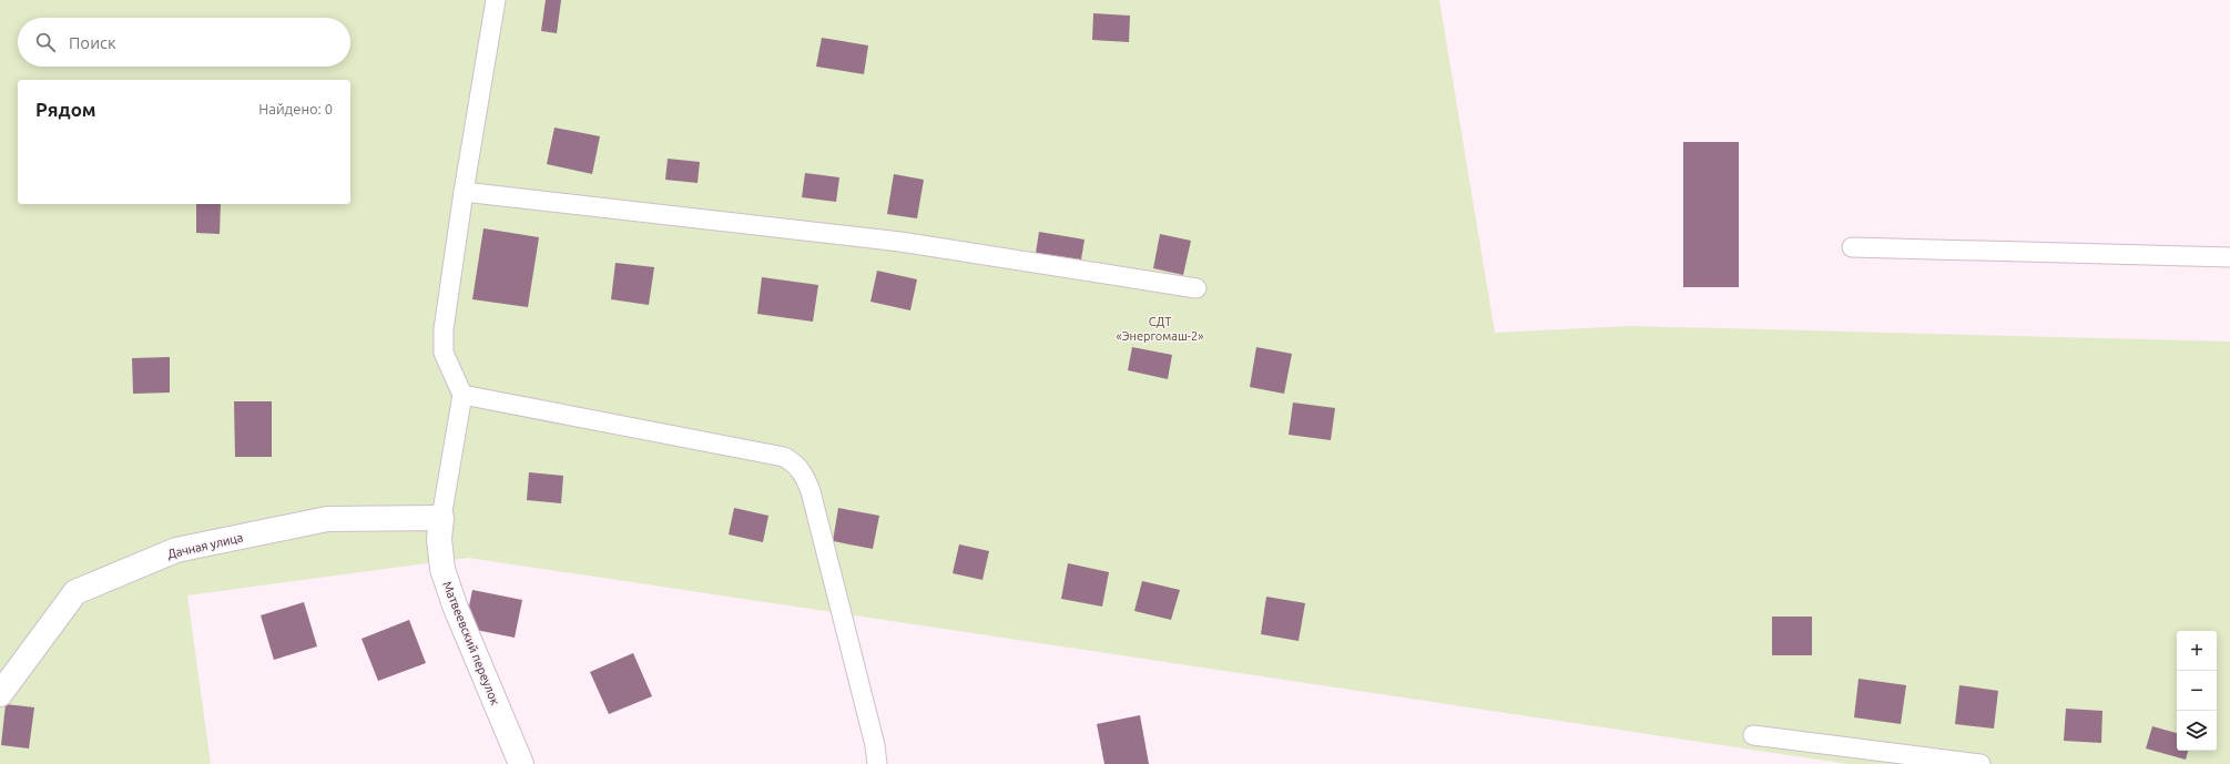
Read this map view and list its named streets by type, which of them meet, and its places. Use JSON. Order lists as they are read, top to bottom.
{
  "streets": {
    "street": ["Дачная улица", "Матвеевский переулок"]
  },
  "crossings": [
    ["Дачная улица", "Матвеевский переулок"]
  ],
  "parks": ["СДТ «Энергомаш-2»"],
  "page": {
    "search": "Поиск",
    "heading": ["Рядом", "Найдено: 0"],
    "map_buttons": ["+", "−"]
  }
}
